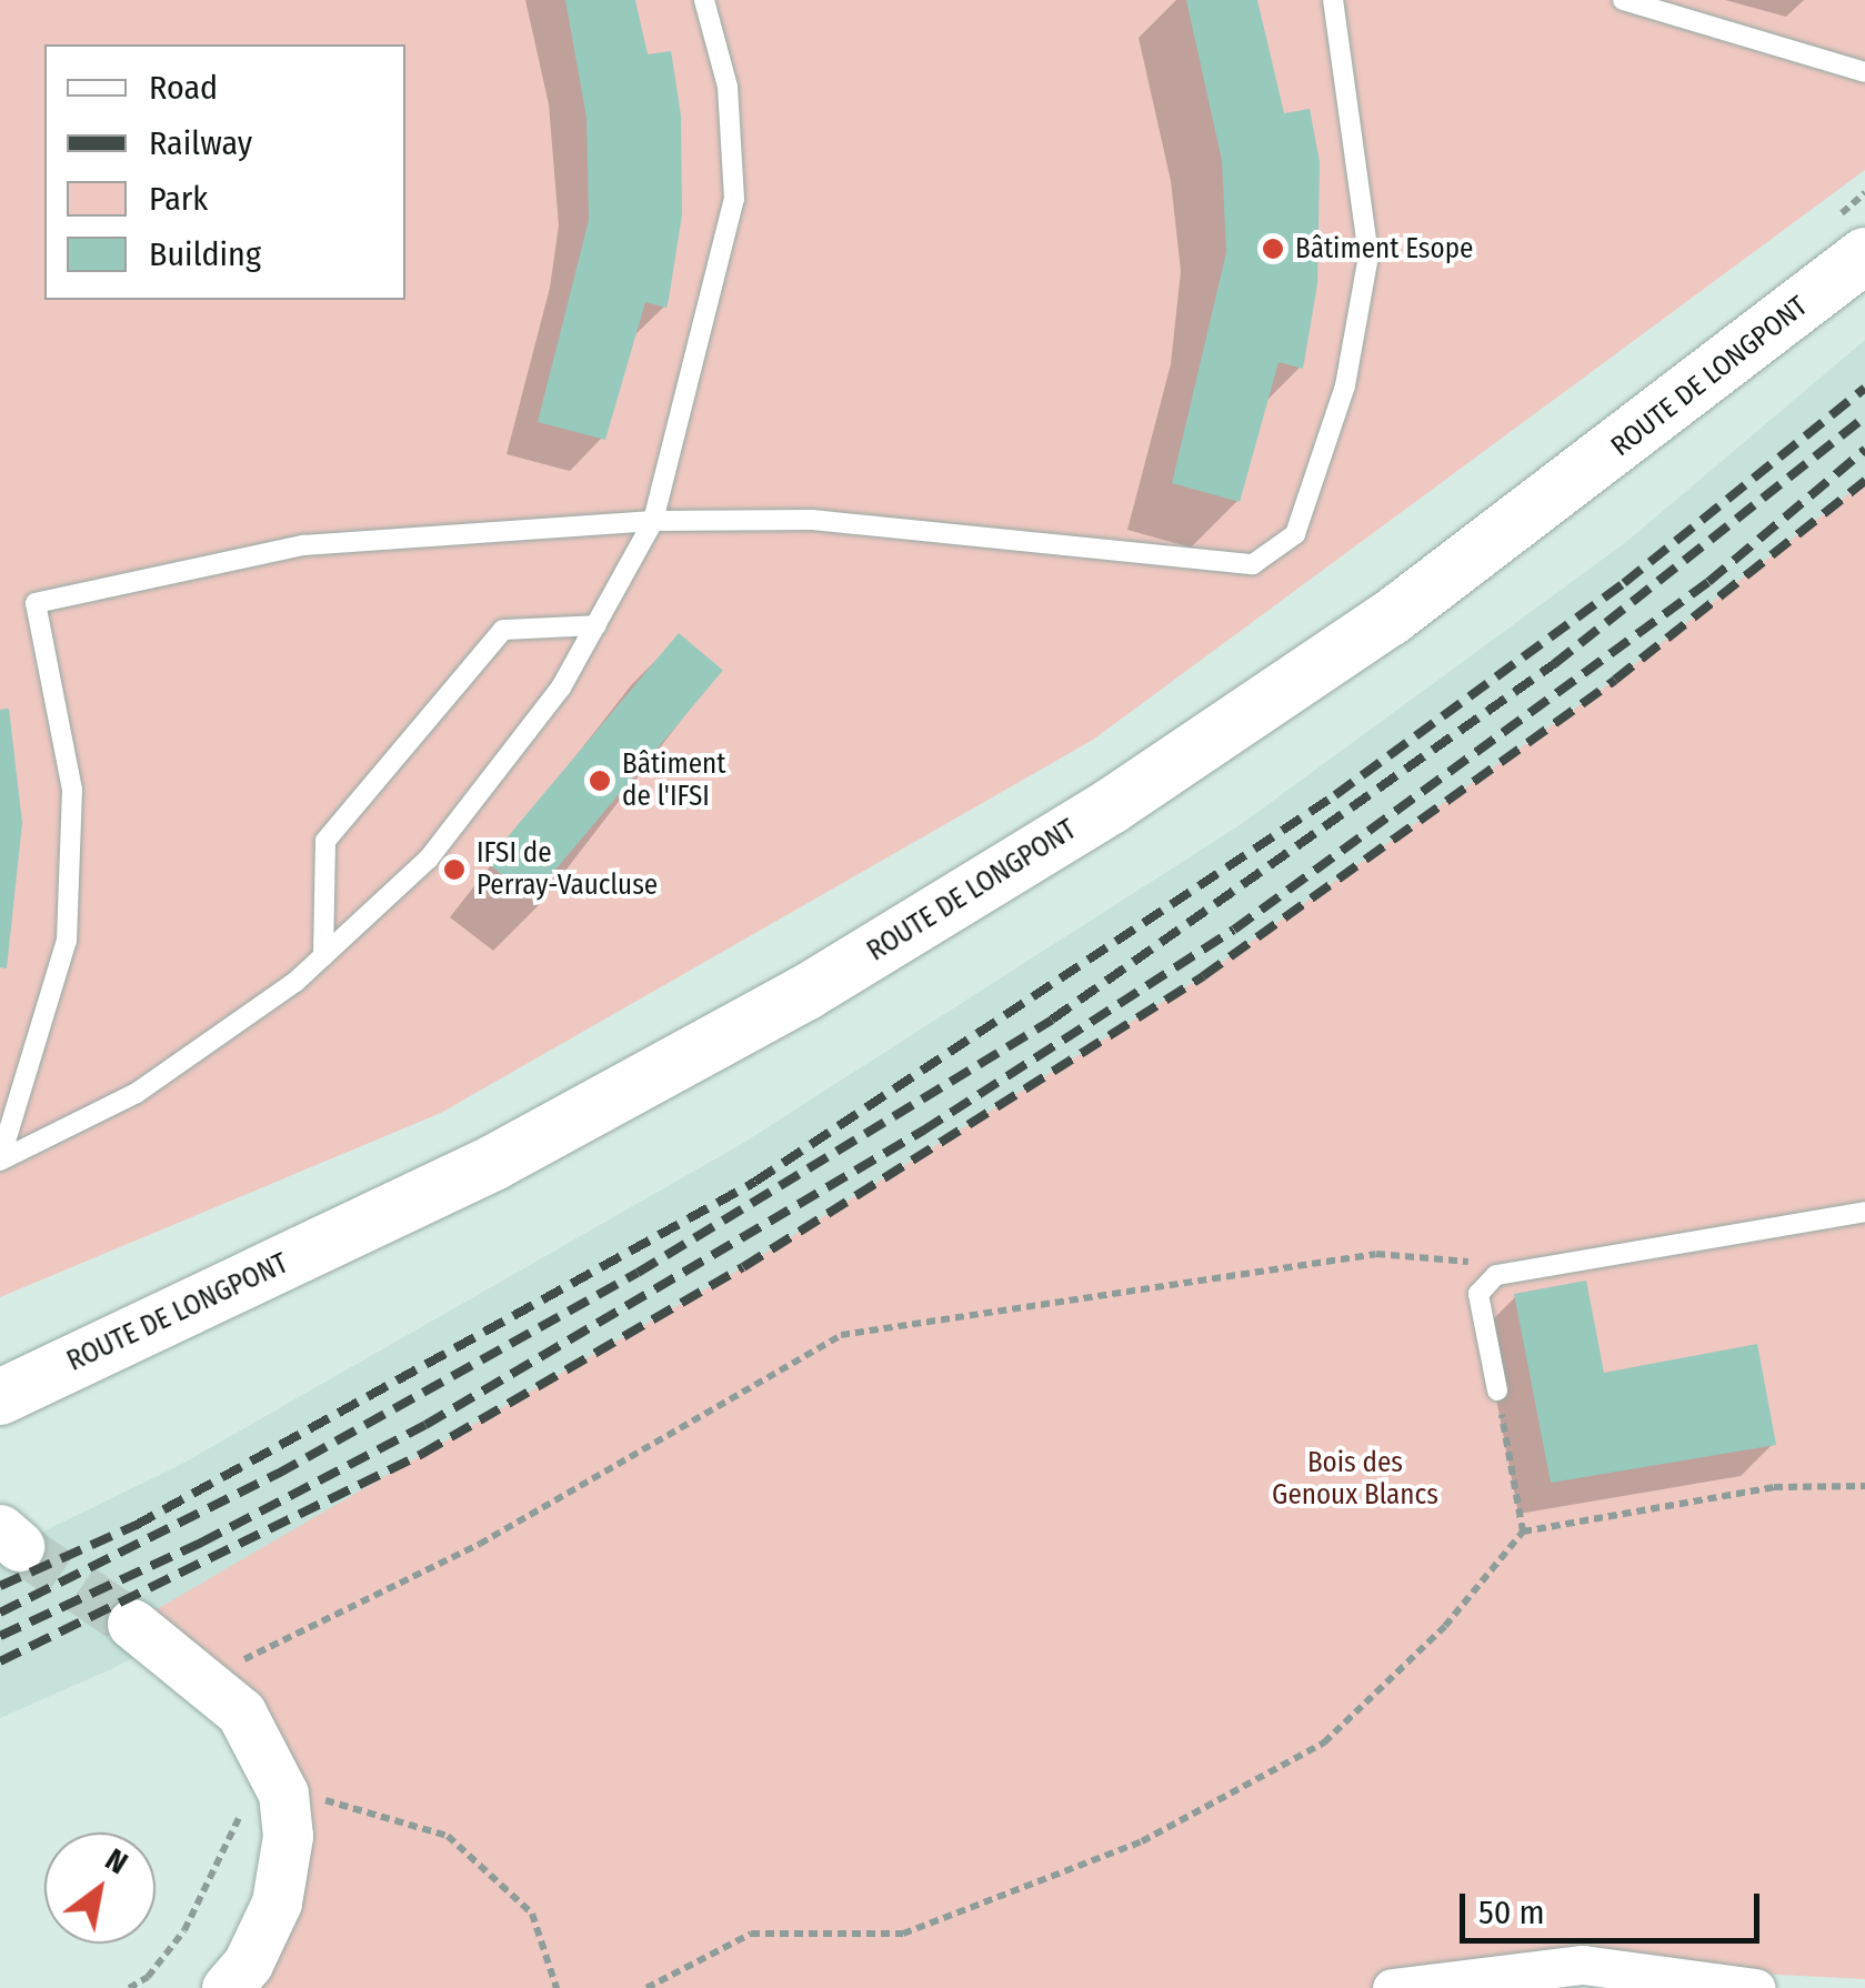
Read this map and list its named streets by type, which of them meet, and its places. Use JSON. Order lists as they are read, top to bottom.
{
  "streets": {
    "main road": ["ROUTE DE LONGPONT"]
  },
  "parks": ["Bois des Genoux Blancs"],
  "places": ["Bâtiment Esope", "Bâtiment de l'IFSI", "IFSI de Perray-Vaucluse"],
  "legend": [
    "Road",
    "Railway",
    "Park",
    "Building"
  ],
  "scale_bar": "50 m",
  "north": "top right"
}
